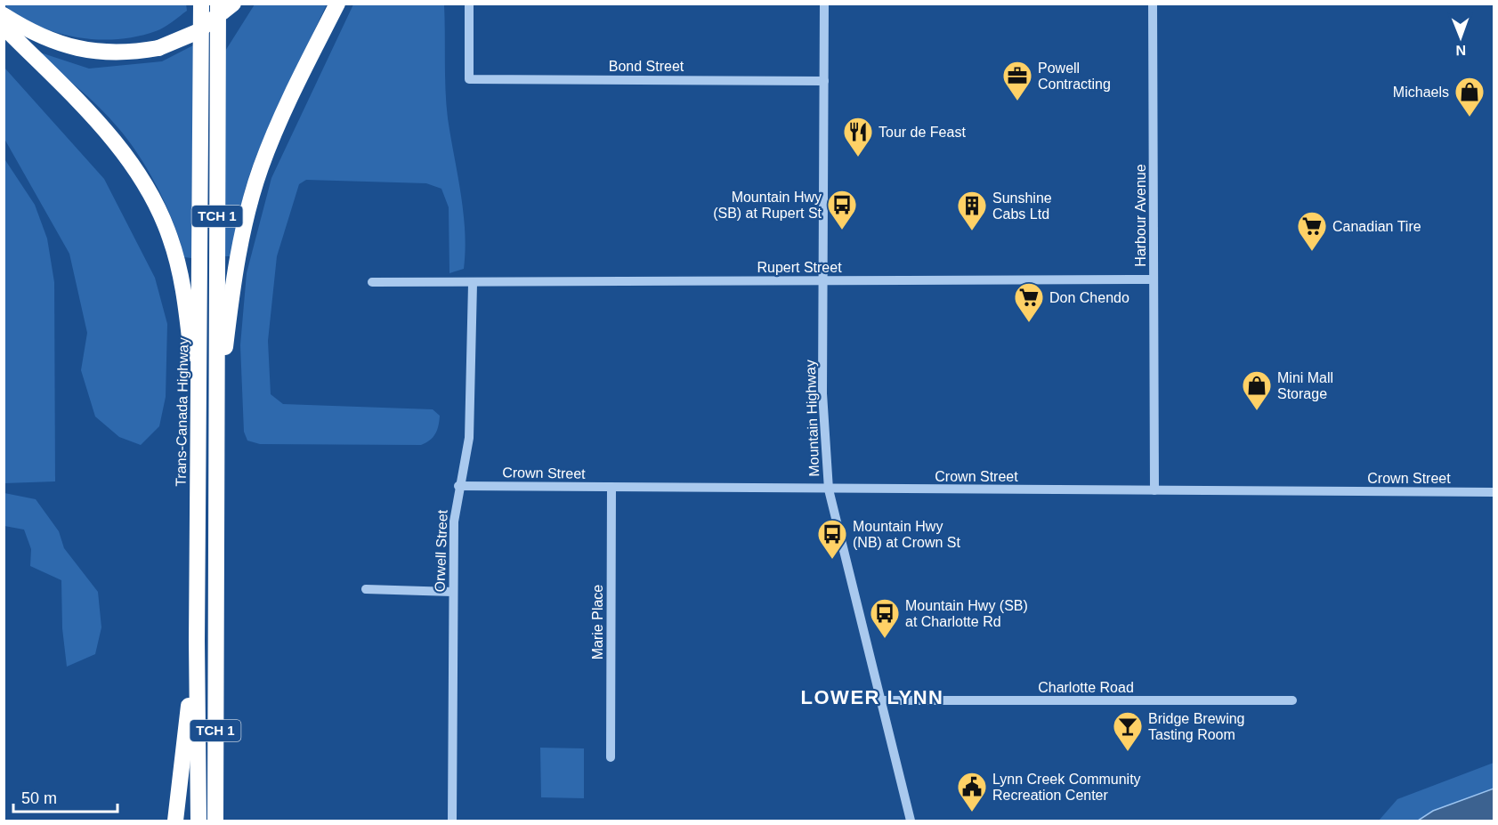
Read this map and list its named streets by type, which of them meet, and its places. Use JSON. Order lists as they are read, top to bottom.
{
  "streets": {
    "highway": ["TCH 1", "Trans-Canada Highway"],
    "street": [
      "Bond Street",
      "Harbour Avenue",
      "Rupert Street",
      "Mountain Highway",
      "Crown Street",
      "Orwell Street",
      "Marie Place",
      "Charlotte Road"
    ]
  },
  "crossings": [
    ["Bond Street", "Mountain Highway"],
    ["Harbour Avenue", "Rupert Street"],
    ["Harbour Avenue", "Crown Street"],
    ["Rupert Street", "Mountain Highway"],
    ["Rupert Street", "Orwell Street"],
    ["Mountain Highway", "Crown Street"],
    ["Mountain Highway", "Charlotte Road"],
    ["Crown Street", "Orwell Street"],
    ["Crown Street", "Marie Place"]
  ],
  "districts": ["LOWER LYNN"],
  "places": {
    "office": ["Powell Contracting"],
    "shop": ["Michaels", "Mini Mall Storage"],
    "restaurant": ["Tour de Feast"],
    "bus stop": ["Mountain Hwy (SB) at Rupert St", "Mountain Hwy (NB) at Crown St", "Mountain Hwy (SB) at Charlotte Rd"],
    "building": ["Sunshine Cabs Ltd"],
    "supermarket": ["Canadian Tire", "Don Chendo"],
    "bar": ["Bridge Brewing Tasting Room"],
    "public building": ["Lynn Creek Community Recreation Center"]
  },
  "scale_bar": "50 m",
  "north": "bottom"
}
